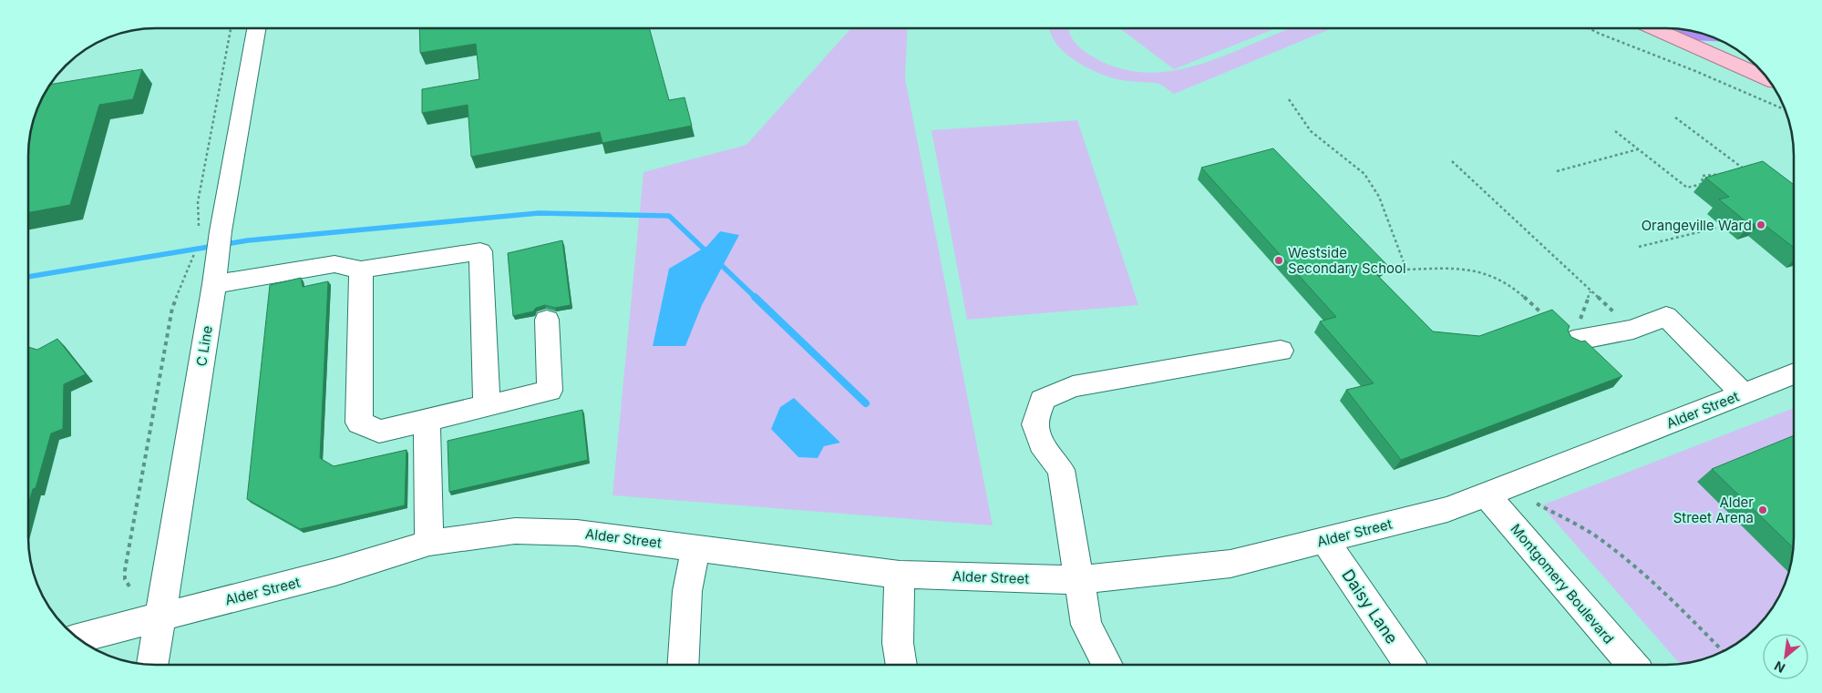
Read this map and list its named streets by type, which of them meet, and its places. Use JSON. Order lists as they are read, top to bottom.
{
  "streets": {
    "street": [
      "C Line",
      "Alder Street",
      "Montgomery Boulevard",
      "Daisy Lane"
    ]
  },
  "crossings": [
    ["C Line", "Alder Street"],
    ["Alder Street", "Montgomery Boulevard"],
    ["Alder Street", "Daisy Lane"]
  ],
  "places": ["Orangeville Ward", "Westside Secondary School", "Alder Street Arena"],
  "north": "bottom left"
}
